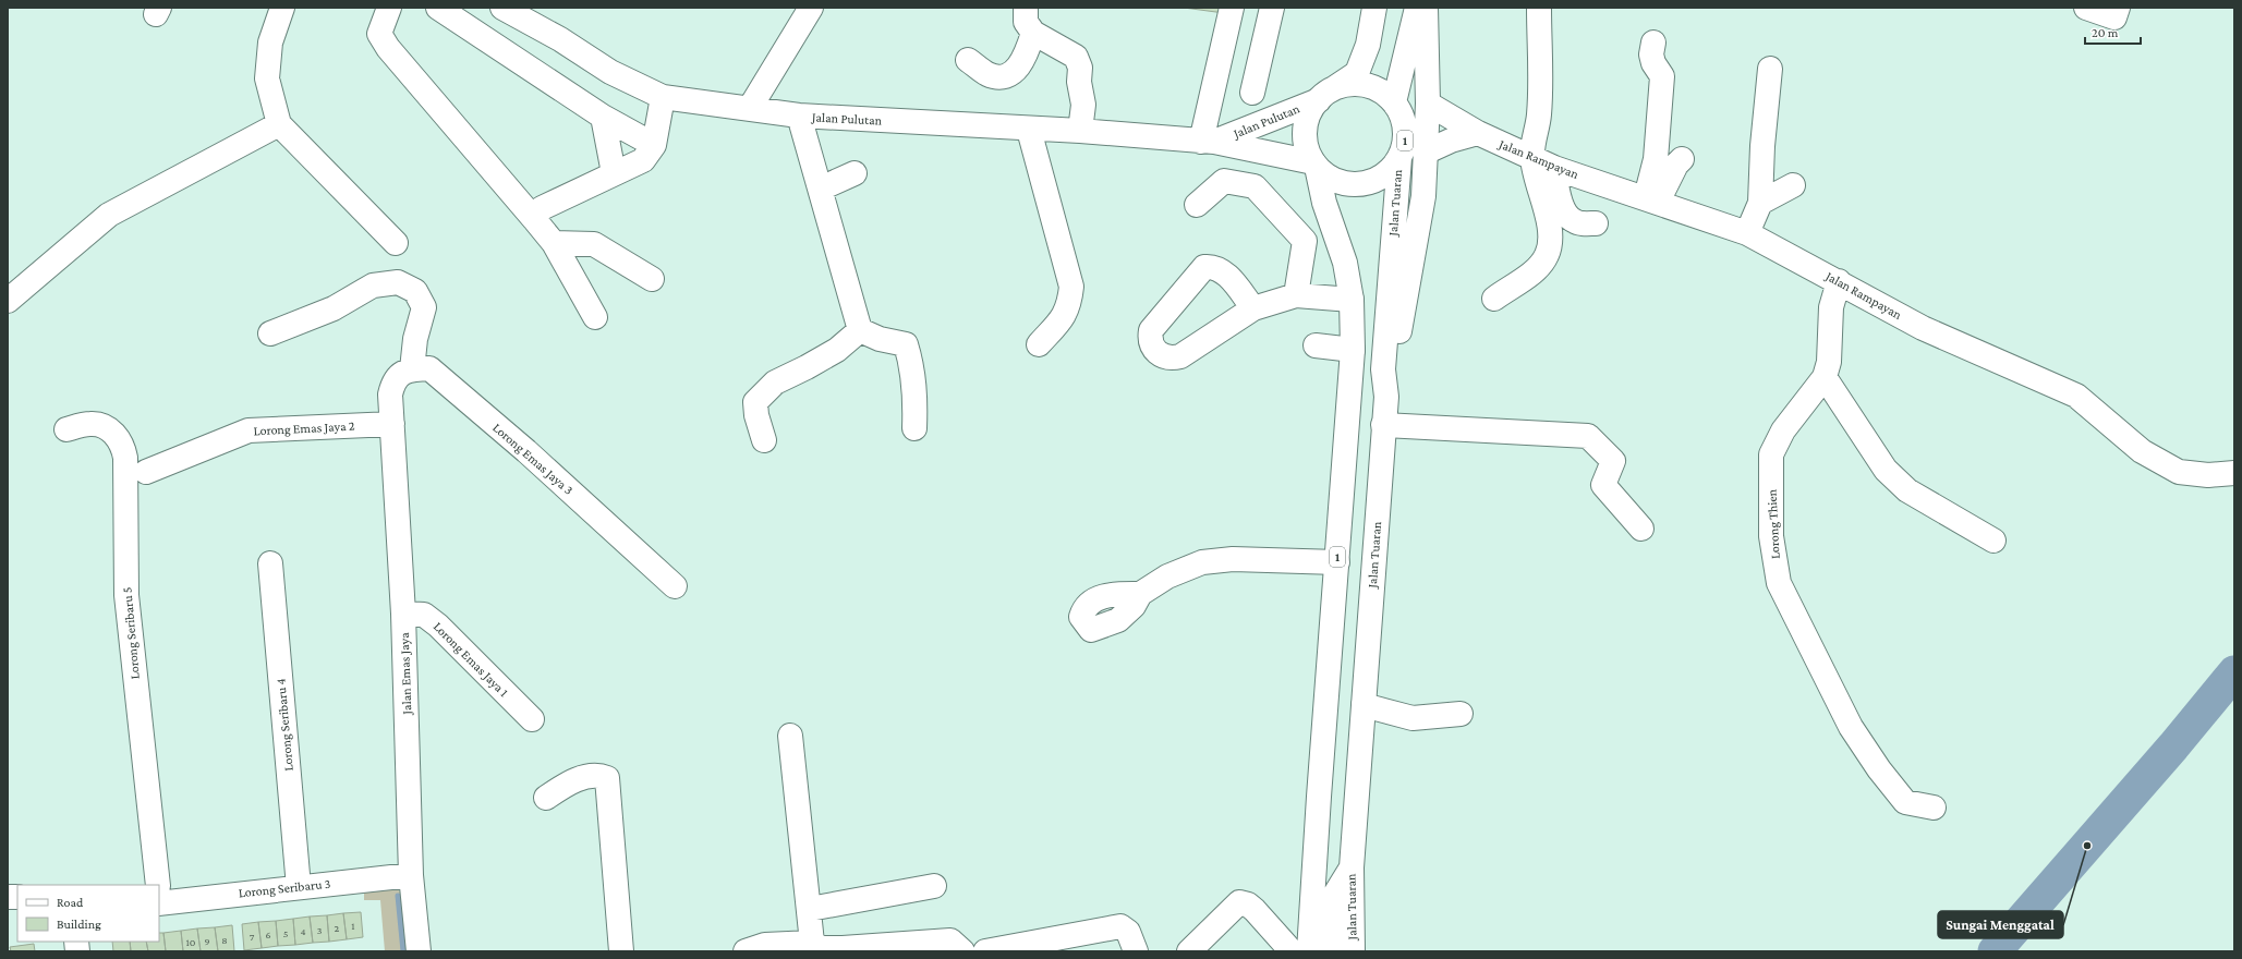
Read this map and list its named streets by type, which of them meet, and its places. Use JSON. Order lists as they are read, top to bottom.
{
  "streets": {
    "street": [
      "Jalan Pulutan",
      "1",
      "Jalan Rampayan",
      "Jalan Tuaran",
      "Lorong Emas Jaya 2",
      "Lorong Emas Jaya 3",
      "Lorong Thien",
      "Lorong Seribaru 5",
      "Lorong Emas Jaya 1",
      "Jalan Emas Jaya",
      "Lorong Seribaru 4",
      "Lorong Seribaru 3"
    ]
  },
  "crossings": [
    ["Jalan Pulutan", "1"],
    ["Jalan Pulutan", "Jalan Tuaran"],
    ["1", "Jalan Tuaran"],
    ["Jalan Rampayan", "Lorong Thien"],
    ["Lorong Emas Jaya 2", "Jalan Emas Jaya"],
    ["Lorong Emas Jaya 3", "Jalan Emas Jaya"],
    ["Lorong Emas Jaya 1", "Jalan Emas Jaya"],
    ["Jalan Emas Jaya", "Lorong Seribaru 3"],
    ["Lorong Seribaru 4", "Lorong Seribaru 3"]
  ],
  "places": ["Sungai Menggatal"],
  "house_numbers": [
    "1",
    "2",
    "3",
    "4",
    "5",
    "6",
    "7",
    "8",
    "9",
    "10"
  ],
  "legend": ["Road", "Building"],
  "scale_bar": "20 m"
}
